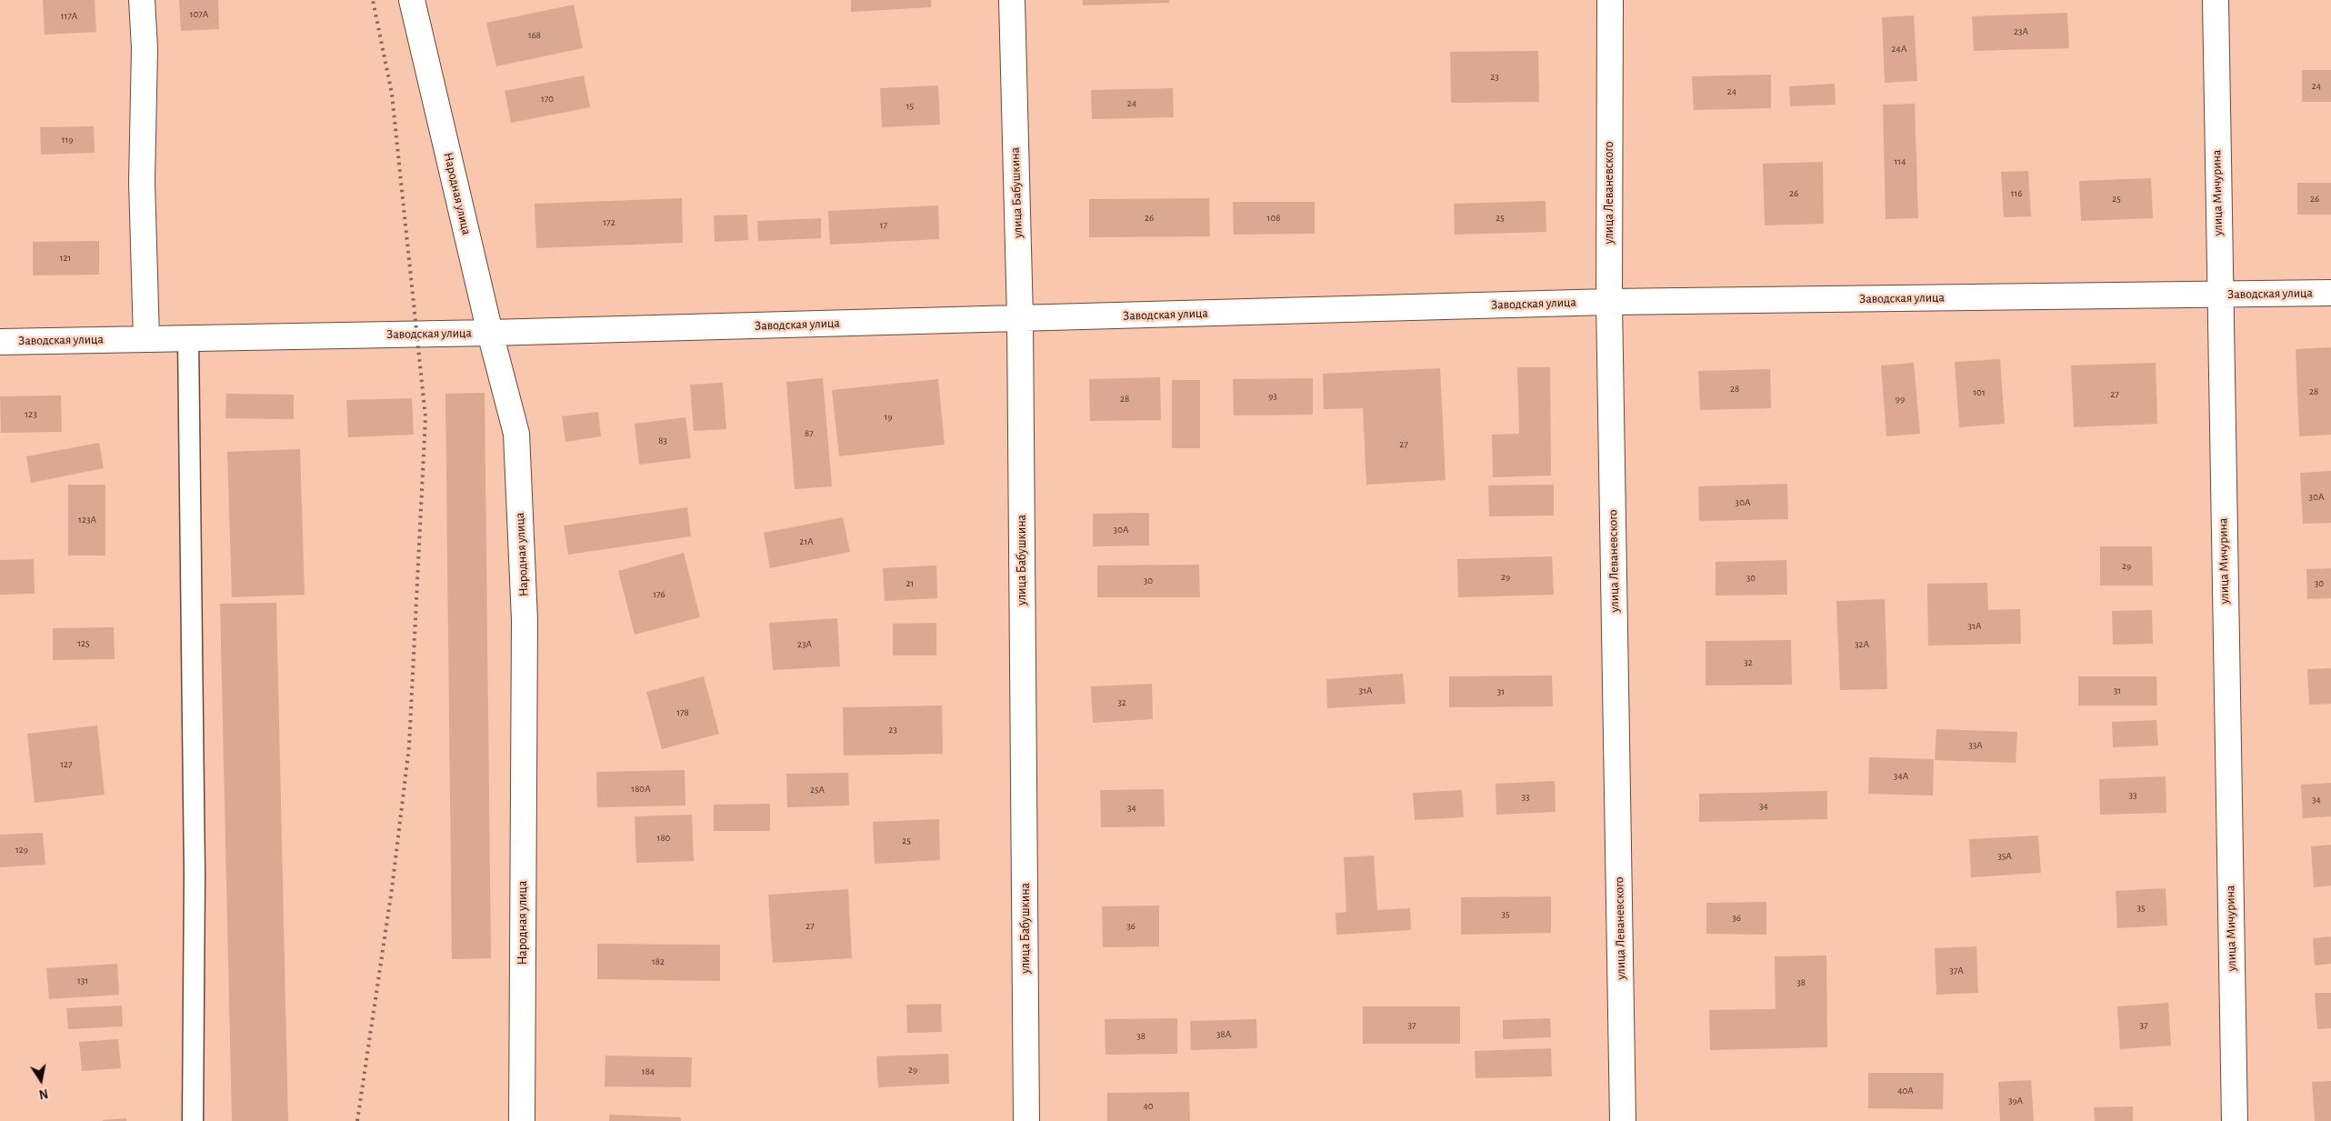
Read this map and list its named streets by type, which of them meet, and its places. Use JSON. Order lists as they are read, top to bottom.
{
  "streets": {
    "street": [
      "улица Бабушкина",
      "улица Леваневского",
      "улица Мичурина",
      "Народная улица",
      "Заводская улица"
    ]
  },
  "crossings": [
    ["улица Бабушкина", "Заводская улица"],
    ["улица Леваневского", "Заводская улица"],
    ["улица Мичурина", "Заводская улица"],
    ["Народная улица", "Заводская улица"]
  ],
  "house_numbers": [
    "107А",
    "117А",
    "23А",
    "168",
    "24А",
    "23",
    "24",
    "24",
    "170",
    "24",
    "15",
    "119",
    "114",
    "26",
    "116",
    "25",
    "26",
    "26",
    "108",
    "25",
    "172",
    "17",
    "121",
    "28",
    "28",
    "101",
    "27",
    "93",
    "28",
    "99",
    "123",
    "19",
    "87",
    "83",
    "27",
    "30А",
    "30А",
    "123А",
    "30А",
    "21А",
    "29",
    "29",
    "30",
    "30",
    "21",
    "30",
    "176",
    "31А",
    "125",
    "23А",
    "32А",
    "32",
    "31А",
    "31",
    "31",
    "32",
    "178",
    "23",
    "33А",
    "127",
    "34А",
    "180А",
    "25А",
    "33",
    "33",
    "34",
    "34",
    "34",
    "180",
    "25",
    "129",
    "35А",
    "35",
    "35",
    "36",
    "27",
    "36",
    "182",
    "37А",
    "131",
    "38",
    "37",
    "37",
    "38А",
    "38",
    "29",
    "184",
    "40А",
    "39А",
    "40"
  ],
  "north": "bottom"
}
